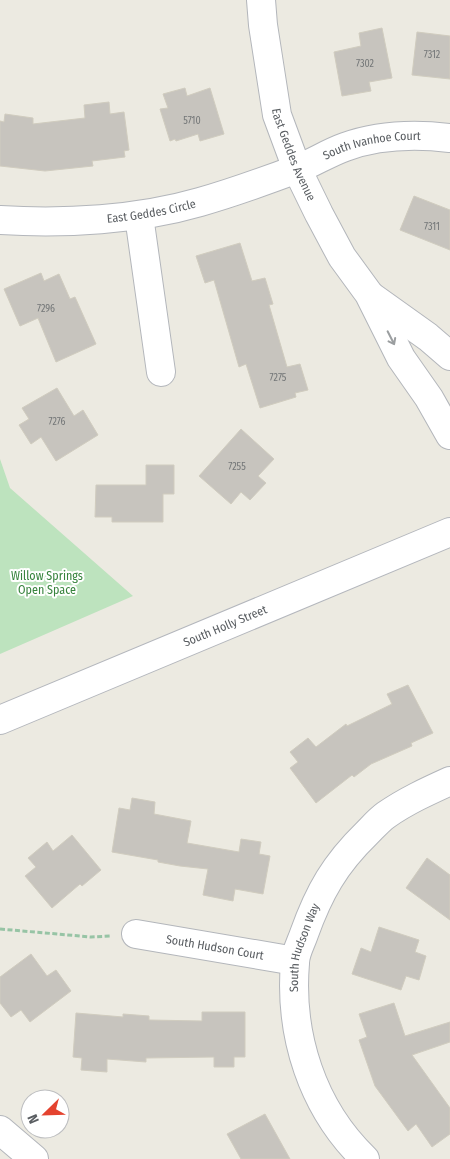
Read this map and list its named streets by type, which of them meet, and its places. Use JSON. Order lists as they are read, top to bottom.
{
  "streets": {
    "street": [
      "South Ivanhoe Court",
      "East Geddes Avenue",
      "East Geddes Circle",
      "South Holly Street",
      "South Hudson Court",
      "South Hudson Way"
    ]
  },
  "crossings": [
    ["South Ivanhoe Court", "East Geddes Avenue"],
    ["South Ivanhoe Court", "East Geddes Circle"],
    ["East Geddes Avenue", "East Geddes Circle"],
    ["South Hudson Court", "South Hudson Way"]
  ],
  "parks": ["Willow Springs Open Space"],
  "house_numbers": [
    "7312",
    "7302",
    "5710",
    "7311",
    "7296",
    "7275",
    "7276",
    "7255"
  ],
  "north": "bottom left"
}
